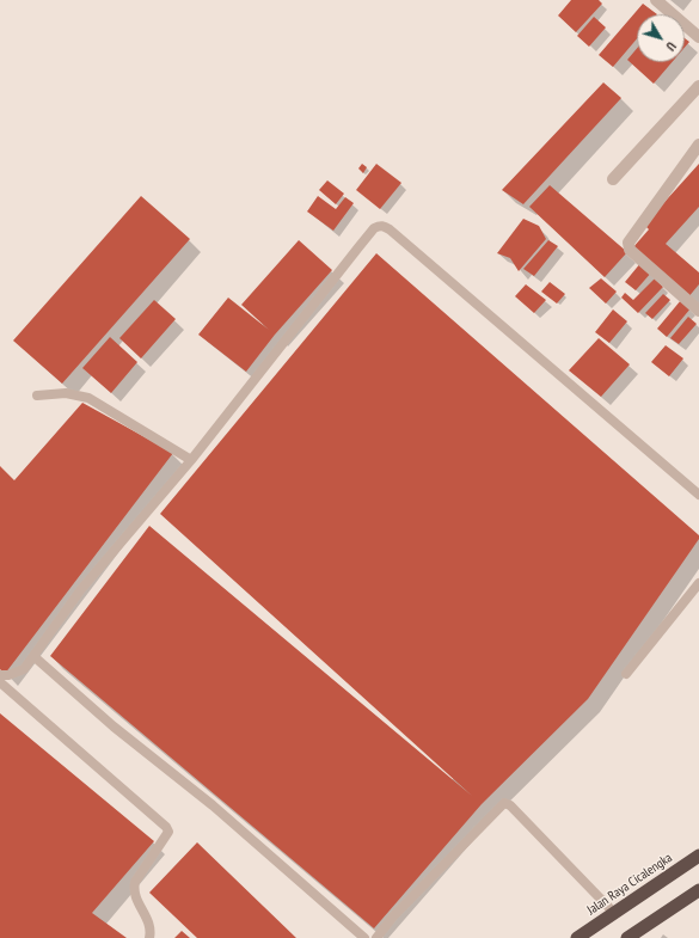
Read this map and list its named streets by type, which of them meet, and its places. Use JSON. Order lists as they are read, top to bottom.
{
  "streets": {
    "highway": ["Jalan Raya Cicalengka"]
  },
  "north": "bottom right"
}
